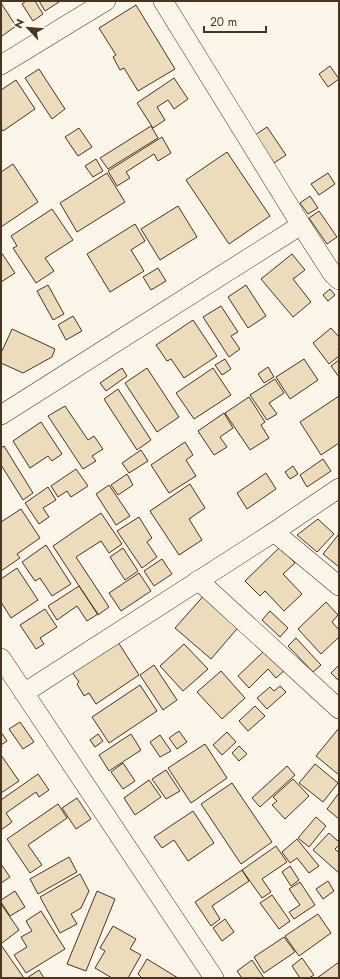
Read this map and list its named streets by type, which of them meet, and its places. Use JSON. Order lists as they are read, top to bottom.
{
  "scale_bar": "20 m",
  "north": "top left"
}
